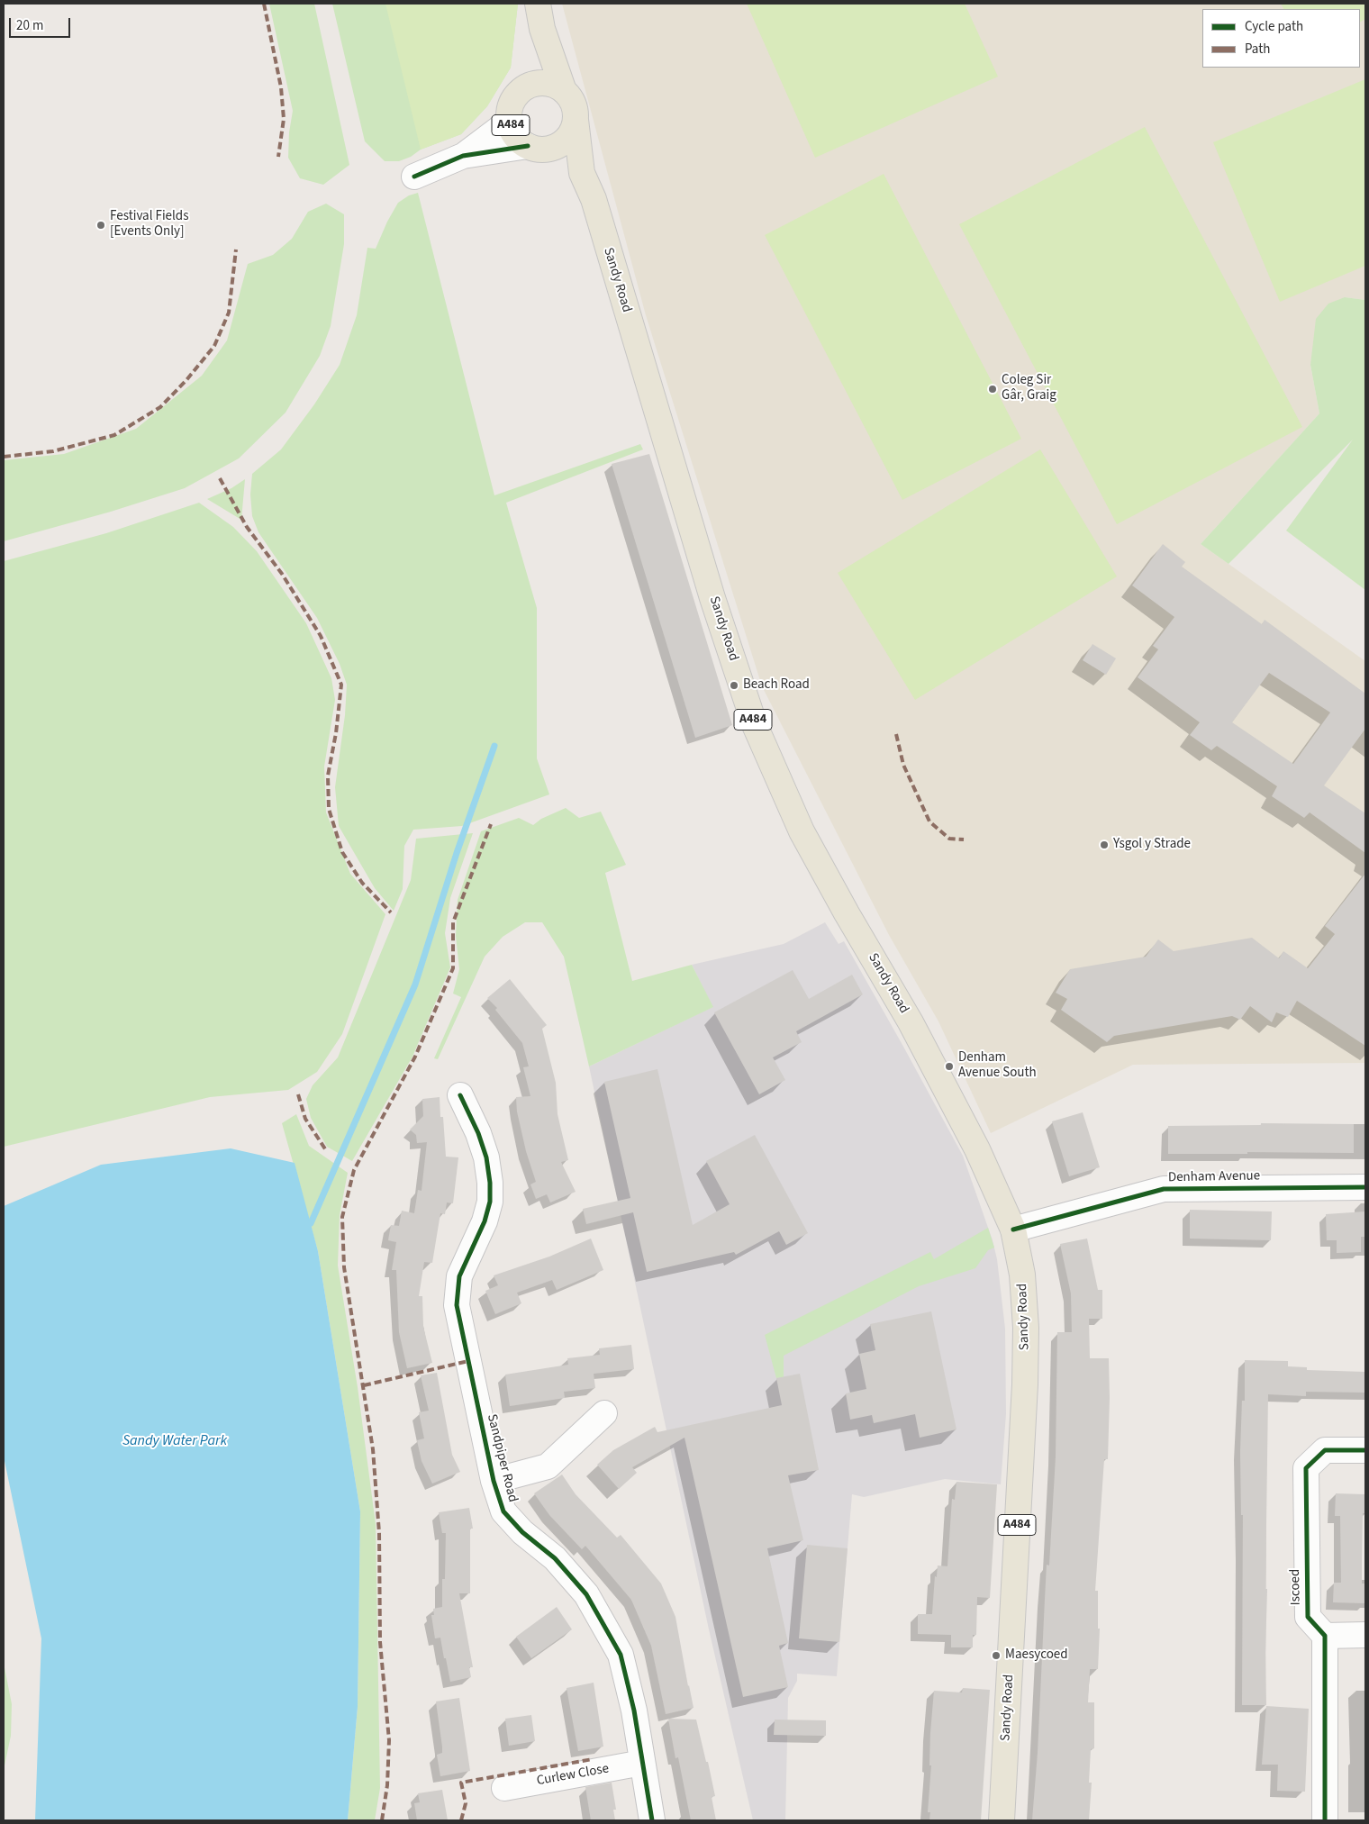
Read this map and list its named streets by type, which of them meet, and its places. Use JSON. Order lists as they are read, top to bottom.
{
  "streets": {
    "main road": ["A484", "Sandy Road"],
    "street": [
      "Denham Avenue",
      "Sandpiper Road",
      "Iscoed",
      "Curlew Close"
    ]
  },
  "crossings": [
    ["A484", "Sandy Road"],
    ["Sandy Road", "Denham Avenue"],
    ["Sandpiper Road", "Curlew Close"]
  ],
  "water": ["Sandy Water Park"],
  "places": [
    "Festival Fields [Events Only]",
    "Coleg Sir Gâr, Graig",
    "Beach Road",
    "Ysgol y Strade",
    "Denham Avenue South",
    "Maesycoed"
  ],
  "legend": ["Cycle path", "Path"],
  "scale_bar": "20 m"
}
